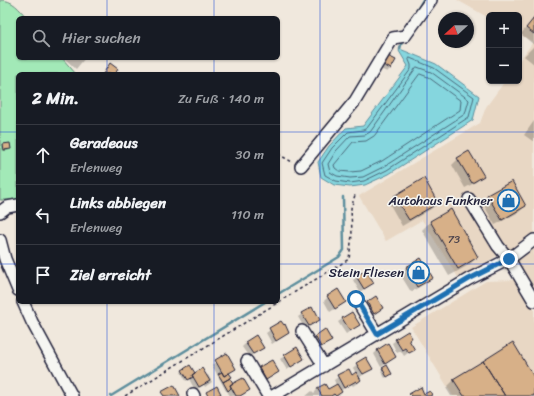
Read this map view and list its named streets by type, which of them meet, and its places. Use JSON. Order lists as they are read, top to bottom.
{
  "places": {
    "shop": ["Autohaus Funkner", "Stein Fliesen"]
  },
  "house_numbers": ["73"],
  "north": "left",
  "page": {
    "map_buttons": ["+", "−"],
    "search": "Hier suchen",
    "heading": ["2 Min.", "Zu Fuß · 140 m"],
    "list": [
      ["Geradeaus", "Erlenweg", "30 m"],
      ["Links abbiegen", "Erlenweg", "110 m"],
      "Ziel erreicht"
    ]
  }
}
